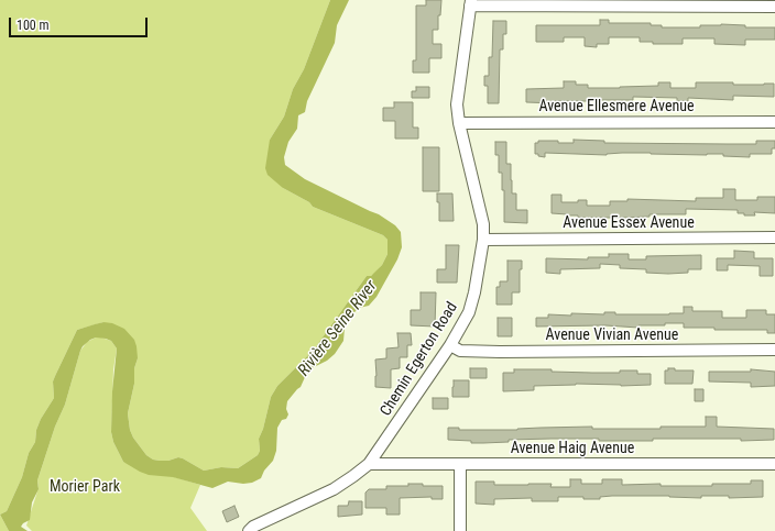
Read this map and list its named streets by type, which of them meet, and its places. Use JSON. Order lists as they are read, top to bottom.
{
  "streets": {
    "street": [
      "Avenue Ellesmere Avenue",
      "Avenue Essex Avenue",
      "Avenue Vivian Avenue",
      "Chemin Egerton Road",
      "Avenue Haig Avenue"
    ]
  },
  "crossings": [
    ["Avenue Ellesmere Avenue", "Chemin Egerton Road"],
    ["Avenue Essex Avenue", "Chemin Egerton Road"],
    ["Avenue Vivian Avenue", "Chemin Egerton Road"],
    ["Chemin Egerton Road", "Avenue Haig Avenue"]
  ],
  "water": ["Rivière Seine River"],
  "parks": ["Morier Park"],
  "scale_bar": "100 m"
}
